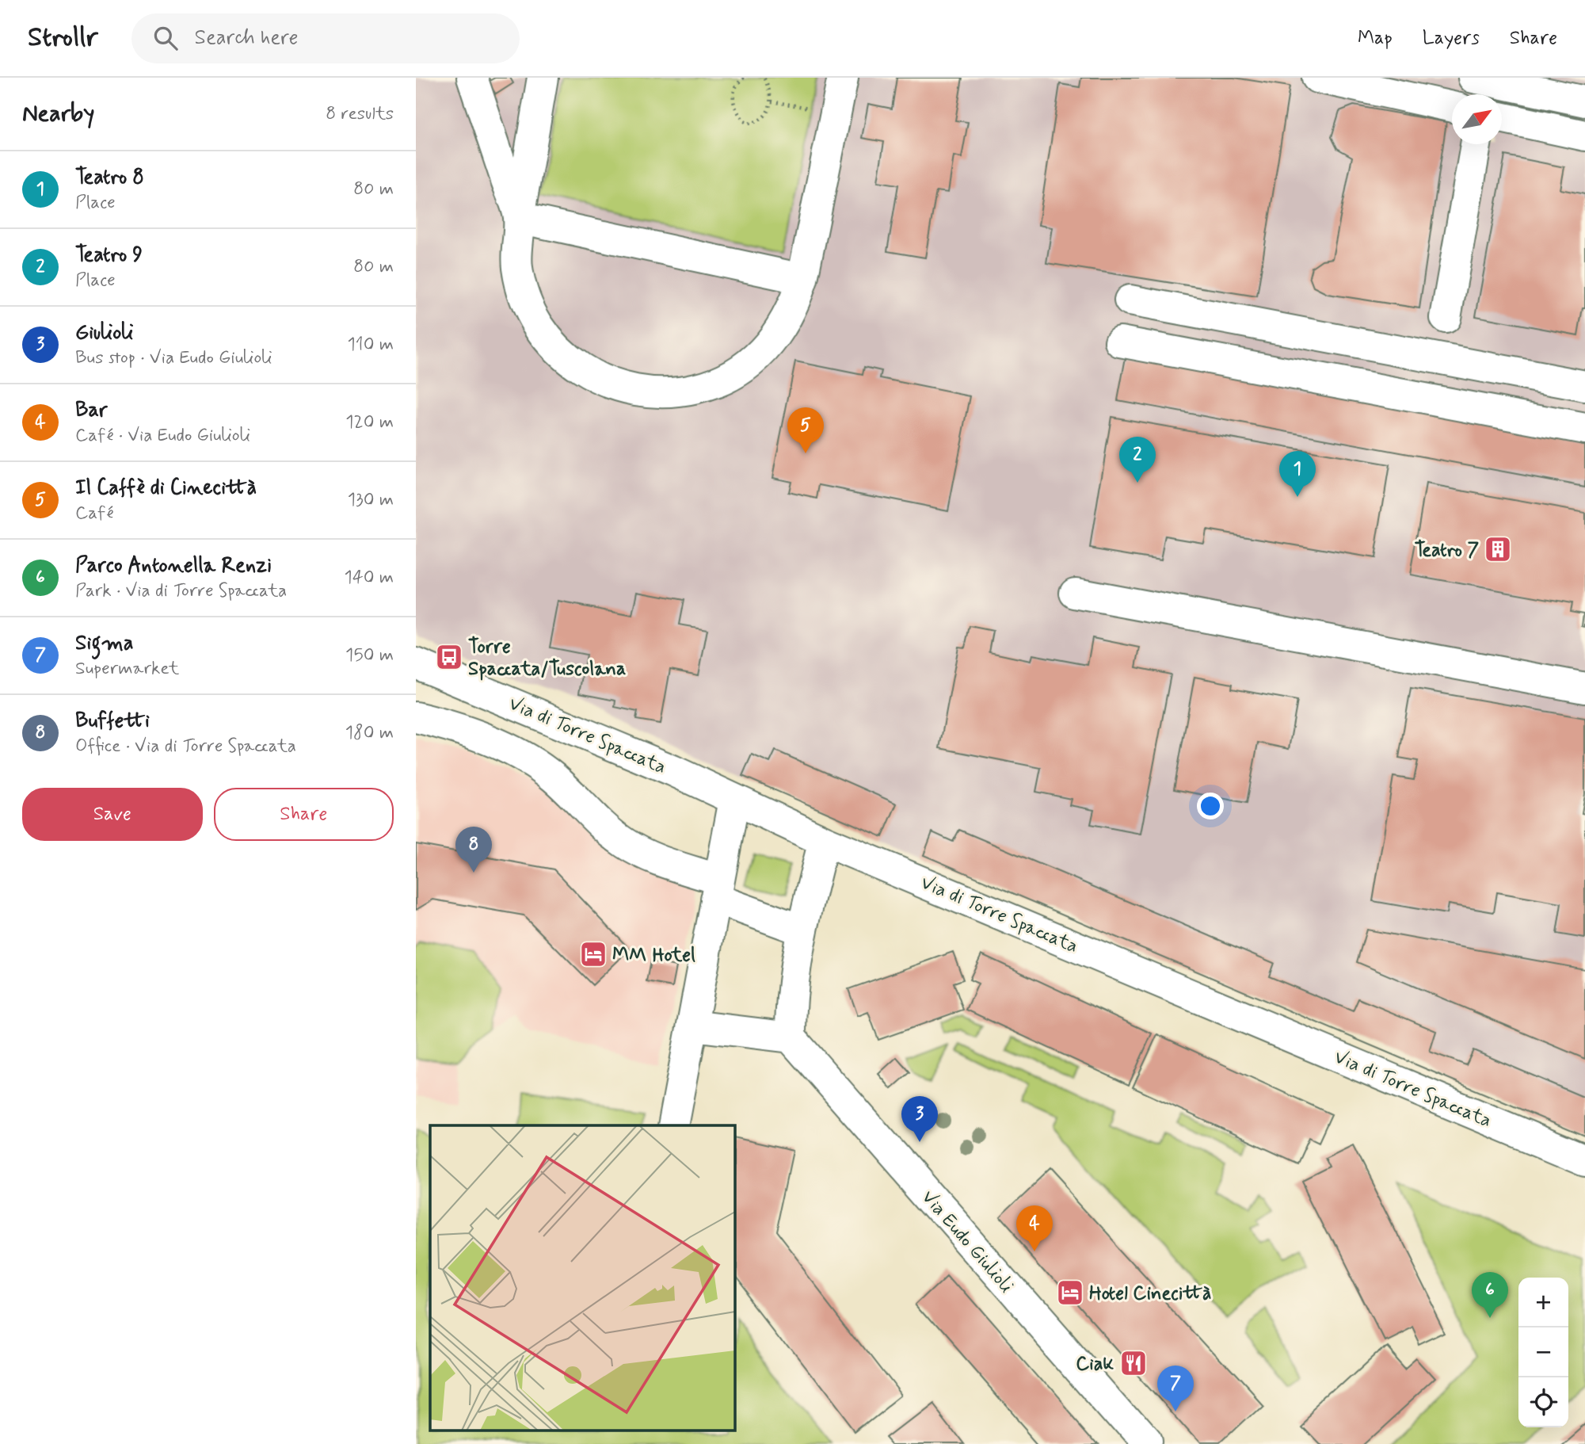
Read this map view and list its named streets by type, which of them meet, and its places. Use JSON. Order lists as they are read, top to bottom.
{
  "streets": {
    "street": ["Via di Torre Spaccata", "Via Eudo Giulioli"]
  },
  "places": {
    "building": ["Teatro 7"],
    "bus stop": ["Torre Spaccata/Tuscolana"],
    "hotel": ["MM Hotel", "Hotel Cinecittà"],
    "restaurant": ["Ciak"]
  },
  "north": "top right",
  "page": {
    "header": "Strollr",
    "search": "Search here",
    "nav": ["Map", "Layers", "Share"],
    "heading": ["Nearby", "8 results"],
    "list": [
      {
        "mark": "1",
        "name": "Teatro 8",
        "note": "Place",
        "value": "80 m"
      },
      {
        "mark": "2",
        "name": "Teatro 9",
        "note": "Place",
        "value": "80 m"
      },
      {
        "mark": "3",
        "name": "Giulioli",
        "note": "Bus stop · Via Eudo Giulioli",
        "value": "110 m"
      },
      {
        "mark": "4",
        "name": "Bar",
        "note": "Café · Via Eudo Giulioli",
        "value": "120 m"
      },
      {
        "mark": "5",
        "name": "Il Caffè di Cinecittà",
        "note": "Café",
        "value": "130 m"
      },
      {
        "mark": "6",
        "name": "Parco Antonella Renzi",
        "note": "Park · Via di Torre Spaccata",
        "value": "140 m"
      },
      {
        "mark": "7",
        "name": "Sigma",
        "note": "Supermarket",
        "value": "150 m"
      },
      {
        "mark": "8",
        "name": "Buffetti",
        "note": "Office · Via di Torre Spaccata",
        "value": "180 m"
      }
    ],
    "pins": [
      "5",
      "2",
      "1",
      "8",
      "3",
      "4",
      "6",
      "7"
    ],
    "buttons": ["Save", "Share"],
    "map_buttons": ["+", "−"]
  }
}
